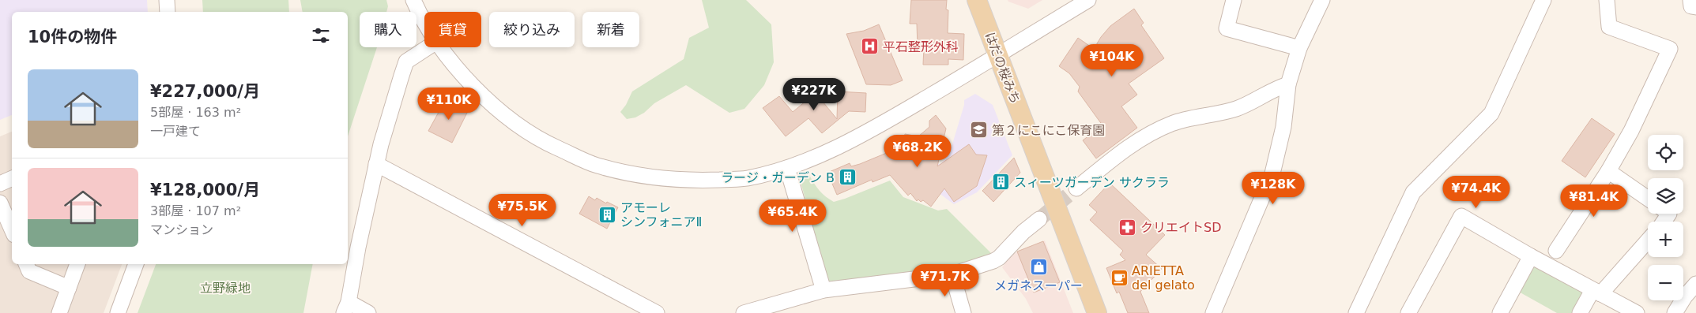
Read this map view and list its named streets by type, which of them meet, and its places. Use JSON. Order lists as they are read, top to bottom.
{
  "streets": {
    "main road": ["はだの桜みち"]
  },
  "parks": ["立野緑地"],
  "places": {
    "hospital": ["平石整形外科"],
    "school or university": ["第２にこにこ保育園"],
    "building": ["ラージ・ガーデン B", "スィーツガーデン サクララ", "アモーレ シンフォニアⅡ"],
    "pharmacy": ["クリエイトSD"],
    "shop": ["メガネスーパー"],
    "cafe": ["ARIETTA del gelato"]
  },
  "page": {
    "chip": [
      "購入",
      "賃貸",
      "絞り込み",
      "新着"
    ],
    "heading": "10件の物件",
    "price": [
      "¥104K",
      "¥227K",
      "¥110K",
      "¥68.2K",
      "¥128K",
      "¥74.4K",
      "¥81.4K",
      "¥75.5K",
      "¥65.4K",
      "¥71.7K"
    ],
    "list": [
      {
        "name": "¥227,000/月",
        "note": "5部屋 · 163 m² · 一戸建て"
      },
      {
        "name": "¥128,000/月",
        "note": "3部屋 · 107 m² · マンション"
      }
    ],
    "map_buttons": ["+", "−"]
  }
}
